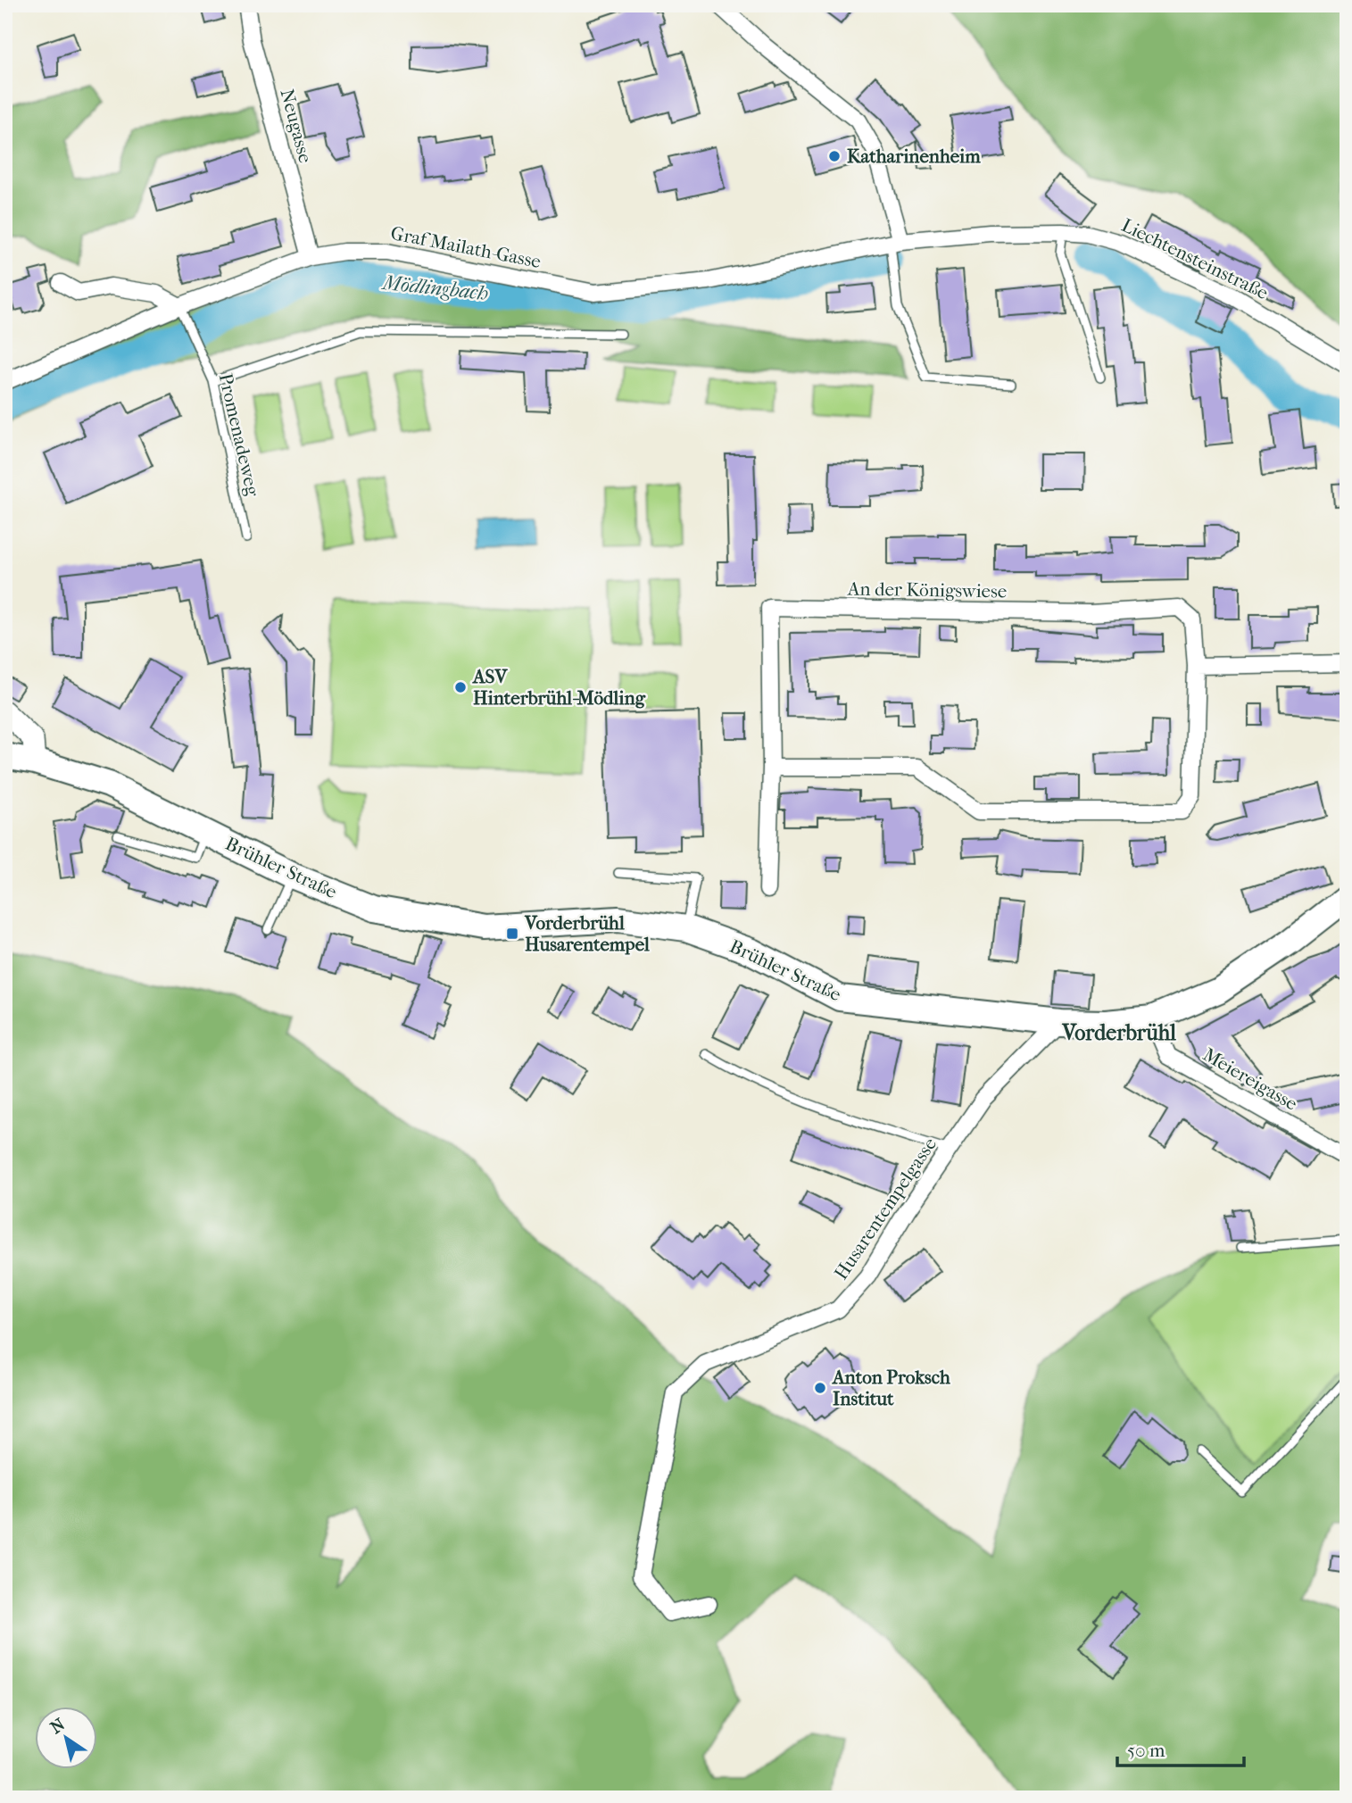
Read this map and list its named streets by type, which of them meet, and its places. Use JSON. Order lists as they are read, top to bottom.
{
  "streets": {
    "main road": ["Brühler Straße"],
    "street": [
      "Neugasse",
      "Graf Mailath-Gasse",
      "Liechtensteinstraße",
      "An der Königswiese",
      "Meiereigasse",
      "Husarentempelgasse"
    ],
    "lane": ["Promenadeweg"]
  },
  "crossings": [
    ["Neugasse", "Graf Mailath-Gasse"],
    ["Graf Mailath-Gasse", "Liechtensteinstraße"],
    ["Graf Mailath-Gasse", "Promenadeweg"],
    ["Brühler Straße", "Meiereigasse"],
    ["Brühler Straße", "Husarentempelgasse"]
  ],
  "districts": ["Vorderbrühl"],
  "water": ["Mödlingbach"],
  "places": {
    "other": ["Katharinenheim", "ASV Hinterbrühl-Mödling", "Anton Proksch Institut"],
    "transit": ["Vorderbrühl Husarentempel"]
  },
  "scale_bar": "50 m",
  "north": "top left"
}
